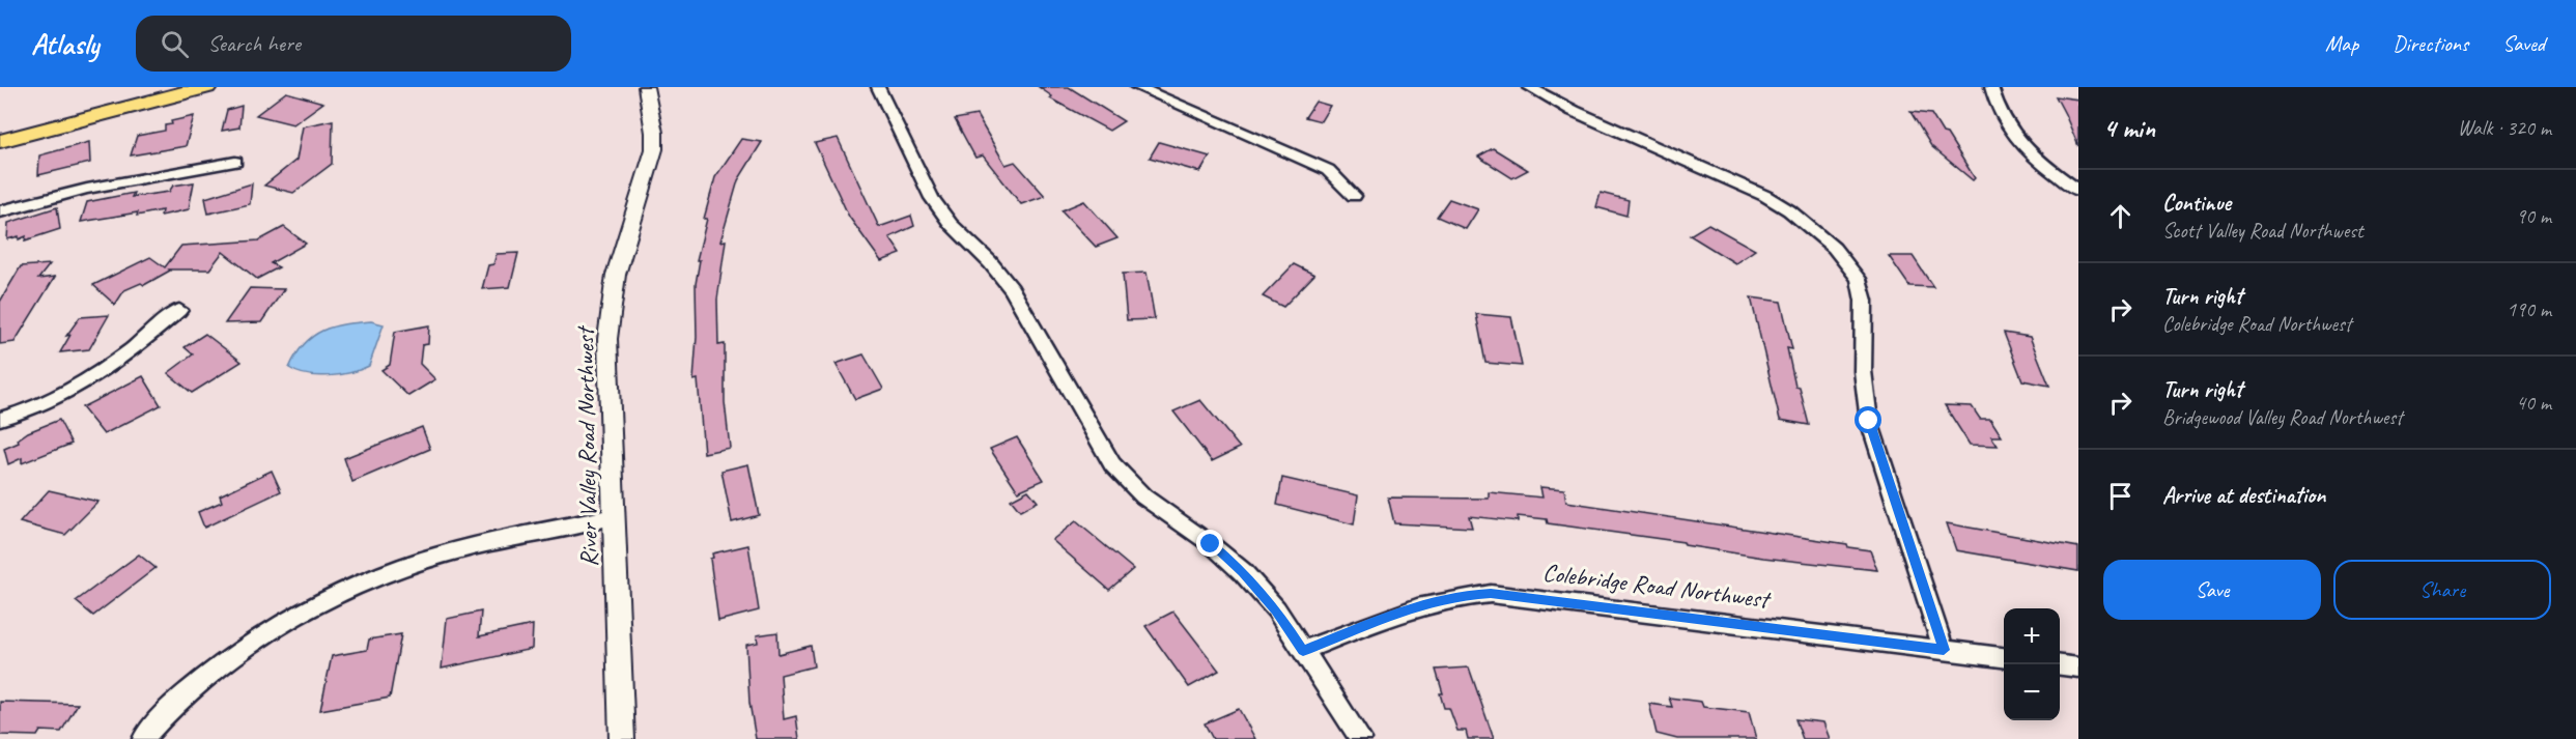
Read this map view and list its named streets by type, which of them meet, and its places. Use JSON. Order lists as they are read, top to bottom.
{
  "streets": {
    "street": ["River Valley Road Northwest", "Colebridge Road Northwest"]
  },
  "page": {
    "header": "Atlasly",
    "search": "Search here",
    "nav": ["Map", "Directions", "Saved"],
    "heading": ["4 min", "Walk · 320 m"],
    "list": [
      ["Continue", "Scott Valley Road Northwest", "90 m"],
      ["Turn right", "Colebridge Road Northwest", "190 m"],
      ["Turn right", "Bridgewood Valley Road Northwest", "40 m"],
      "Arrive at destination"
    ],
    "buttons": ["Save", "Share"],
    "map_buttons": ["+", "−"]
  }
}
